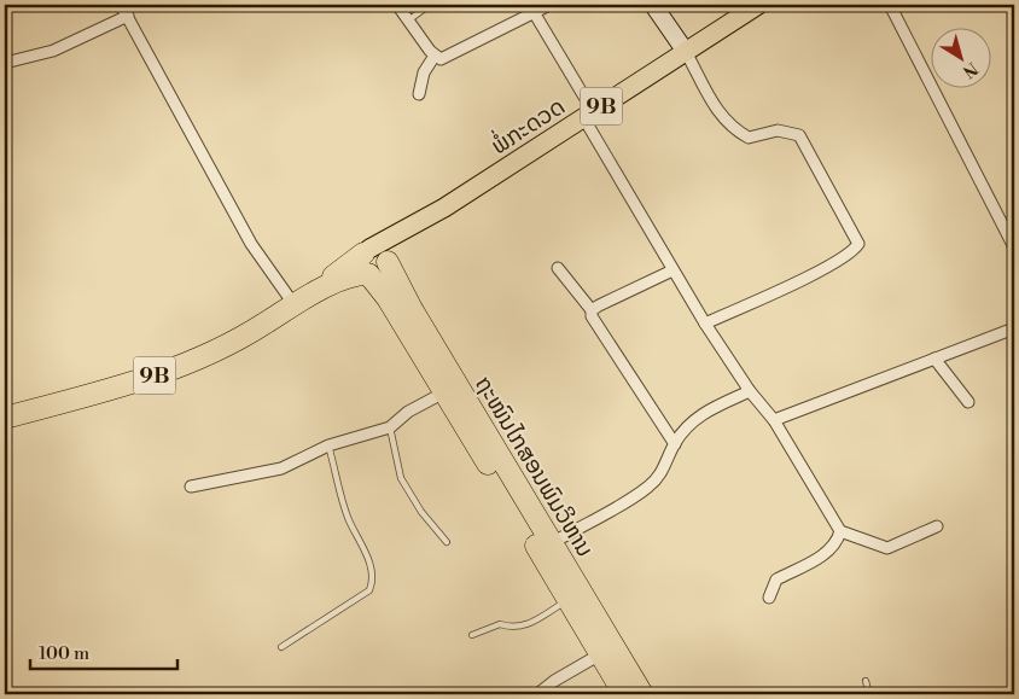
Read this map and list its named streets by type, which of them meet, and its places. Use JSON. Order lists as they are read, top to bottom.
{
  "streets": {
    "highway": ["9B", "ຖະໜົນໄກສອນພົມວິຫານ"],
    "main road": ["ພໍ່ກະດວດ"]
  },
  "crossings": [
    ["9B", "ພໍ່ກະດວດ"],
    ["9B", "ຖະໜົນໄກສອນພົມວິຫານ"]
  ],
  "scale_bar": "100 m",
  "north": "bottom right"
}
